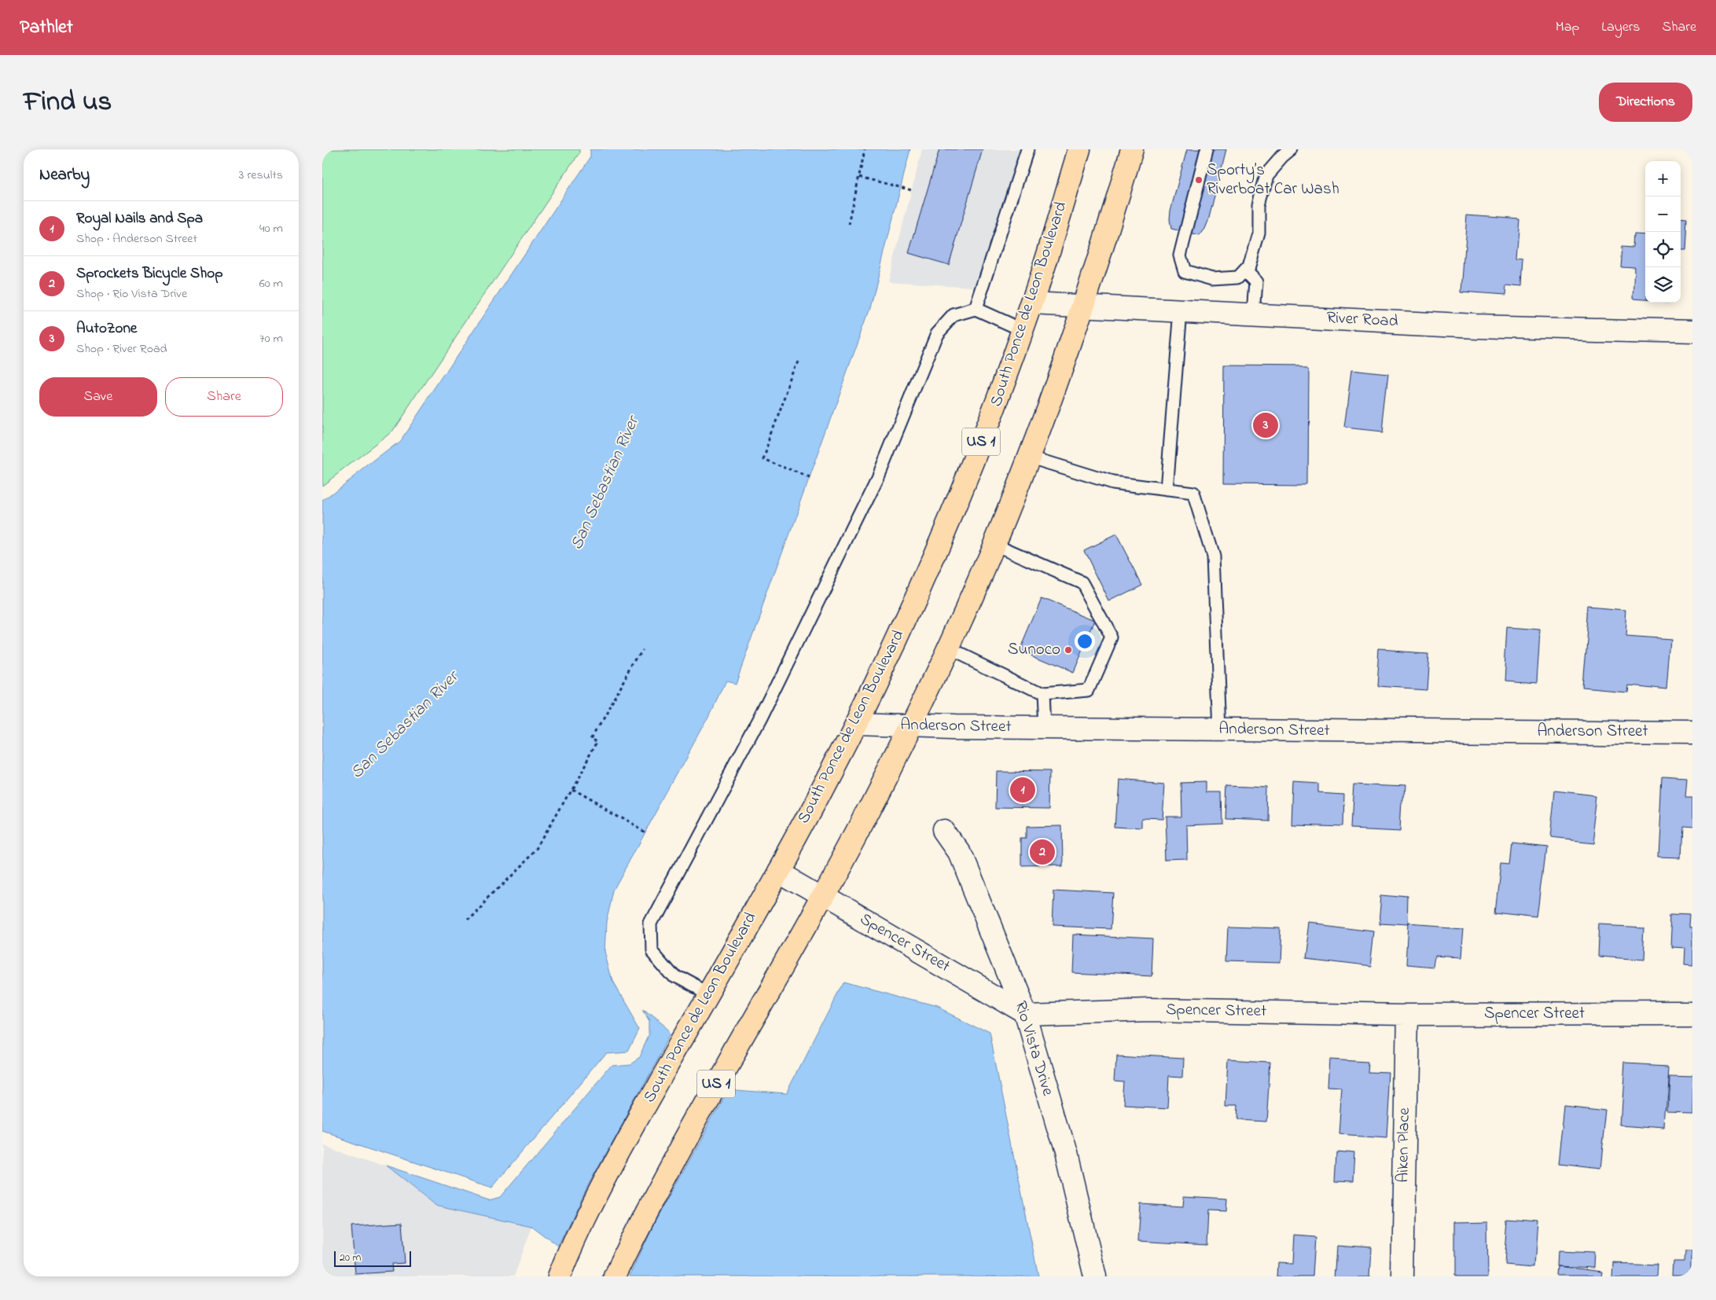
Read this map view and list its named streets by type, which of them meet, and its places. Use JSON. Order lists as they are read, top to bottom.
{
  "streets": {
    "highway": ["South Ponce de Leon Boulevard", "US 1"],
    "street": [
      "River Road",
      "Anderson Street",
      "Spencer Street",
      "Rio Vista Drive",
      "Aiken Place"
    ]
  },
  "crossings": [
    ["South Ponce de Leon Boulevard", "River Road"],
    ["South Ponce de Leon Boulevard", "Anderson Street"],
    ["South Ponce de Leon Boulevard", "Spencer Street"],
    ["River Road", "US 1"],
    ["US 1", "Anderson Street"],
    ["US 1", "Spencer Street"],
    ["Spencer Street", "Rio Vista Drive"],
    ["Spencer Street", "Aiken Place"]
  ],
  "water": ["San Sebastian River"],
  "places": ["Sporty’s Riverboat Car Wash", "Sunoco"],
  "scale_bar": "20 m",
  "page": {
    "header": "Pathlet",
    "nav": ["Map", "Layers", "Share"],
    "title": "Find us",
    "buttons": [
      "Directions",
      ["Save", "Share"]
    ],
    "heading": ["Nearby", "3 results"],
    "map_buttons": ["+", "−"],
    "list": [
      {
        "mark": "1",
        "name": "Royal Nails and Spa",
        "note": "Shop · Anderson Street",
        "value": "40 m"
      },
      {
        "mark": "2",
        "name": "Sprockets Bicycle Shop",
        "note": "Shop · Rio Vista Drive",
        "value": "60 m"
      },
      {
        "mark": "3",
        "name": "AutoZone",
        "note": "Shop · River Road",
        "value": "70 m"
      }
    ],
    "pins": ["3", "1", "2"],
    "scale": "20 m"
  }
}
